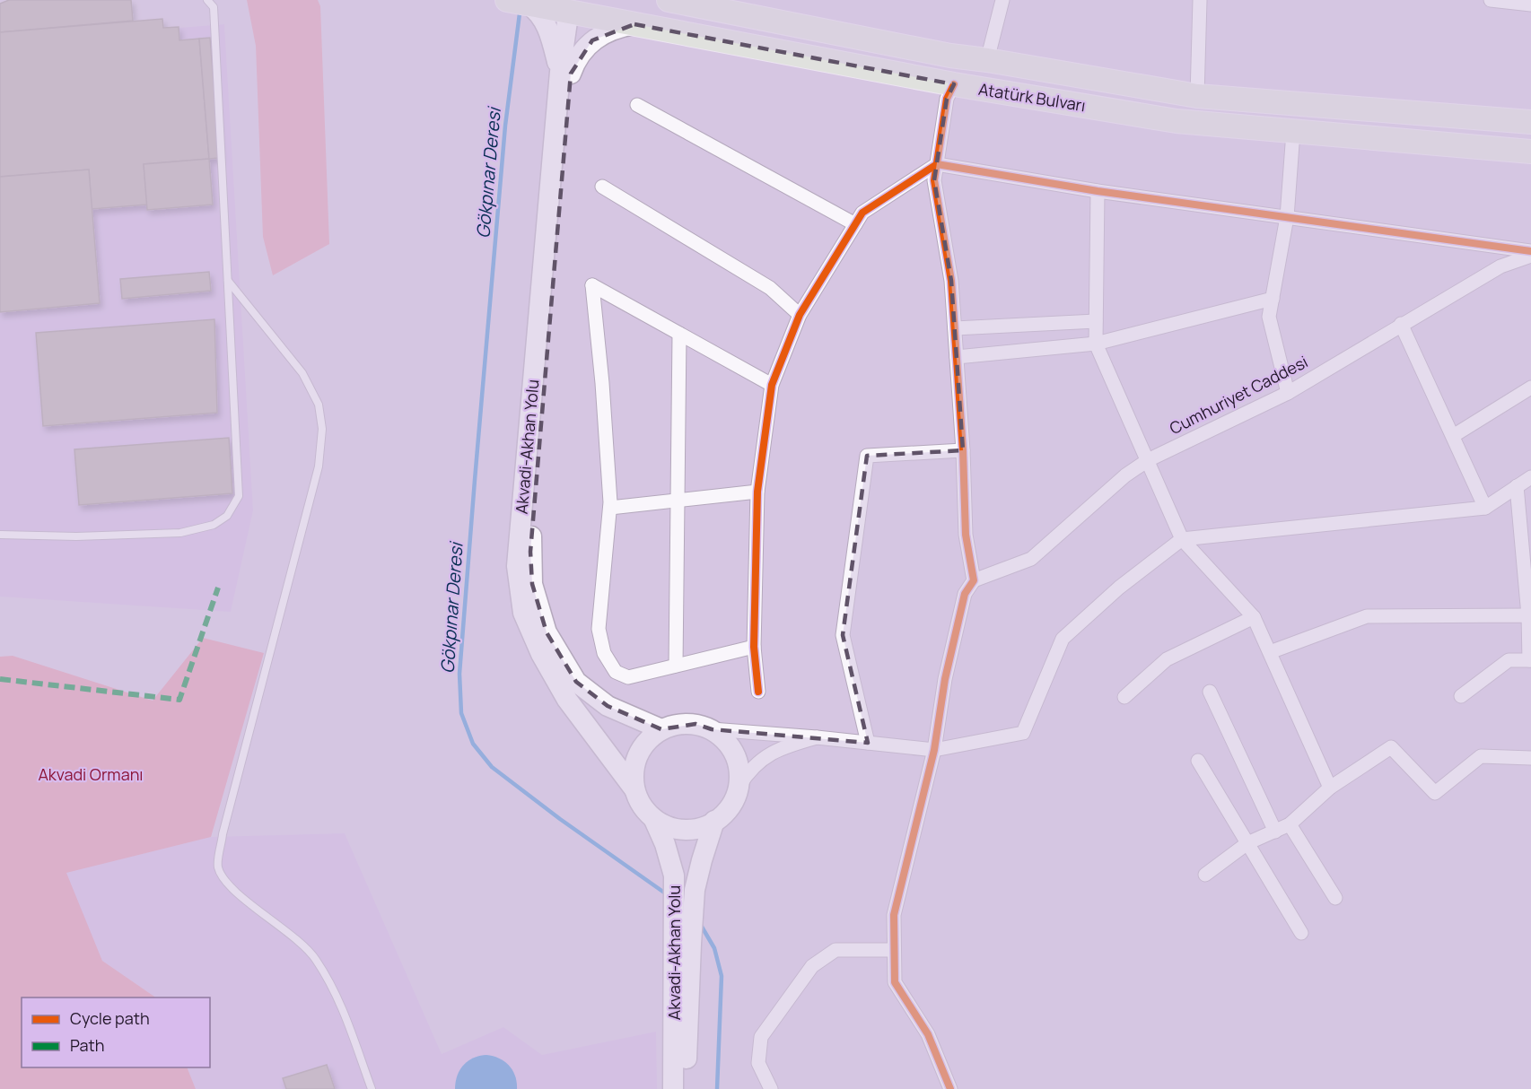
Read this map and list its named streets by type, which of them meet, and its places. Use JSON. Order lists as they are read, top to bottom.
{
  "streets": {
    "main road": ["Atatürk Bulvarı", "Akvadi-Akhan Yolu"],
    "street": ["Cumhuriyet Caddesi"]
  },
  "water": ["Gökpınar Deresi"],
  "parks": ["Akvadi Ormanı"],
  "legend": ["Cycle path", "Path"]
}
